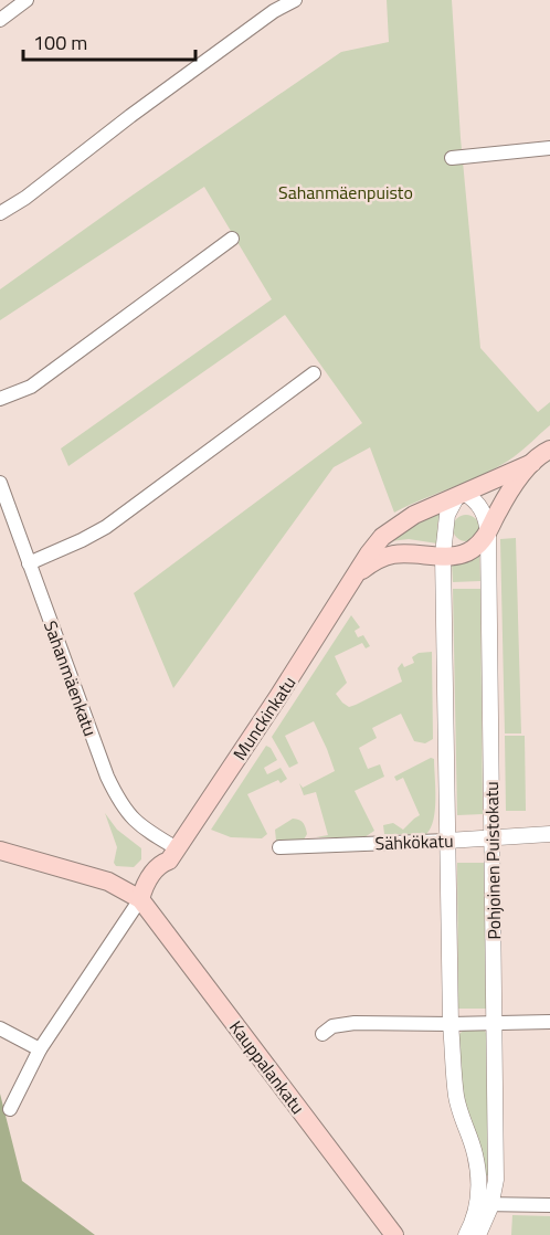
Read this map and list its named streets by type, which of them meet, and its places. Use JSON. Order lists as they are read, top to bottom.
{
  "streets": {
    "main road": ["Munckinkatu", "Kauppalankatu"],
    "street": ["Sahanmäenkatu", "Sähkökatu", "Pohjoinen Puistokatu"]
  },
  "crossings": [
    ["Sahanmäenkatu", "Munckinkatu"],
    ["Munckinkatu", "Pohjoinen Puistokatu"],
    ["Munckinkatu", "Kauppalankatu"],
    ["Sähkökatu", "Pohjoinen Puistokatu"]
  ],
  "parks": ["Sahanmäenpuisto"],
  "scale_bar": "100 m"
}
